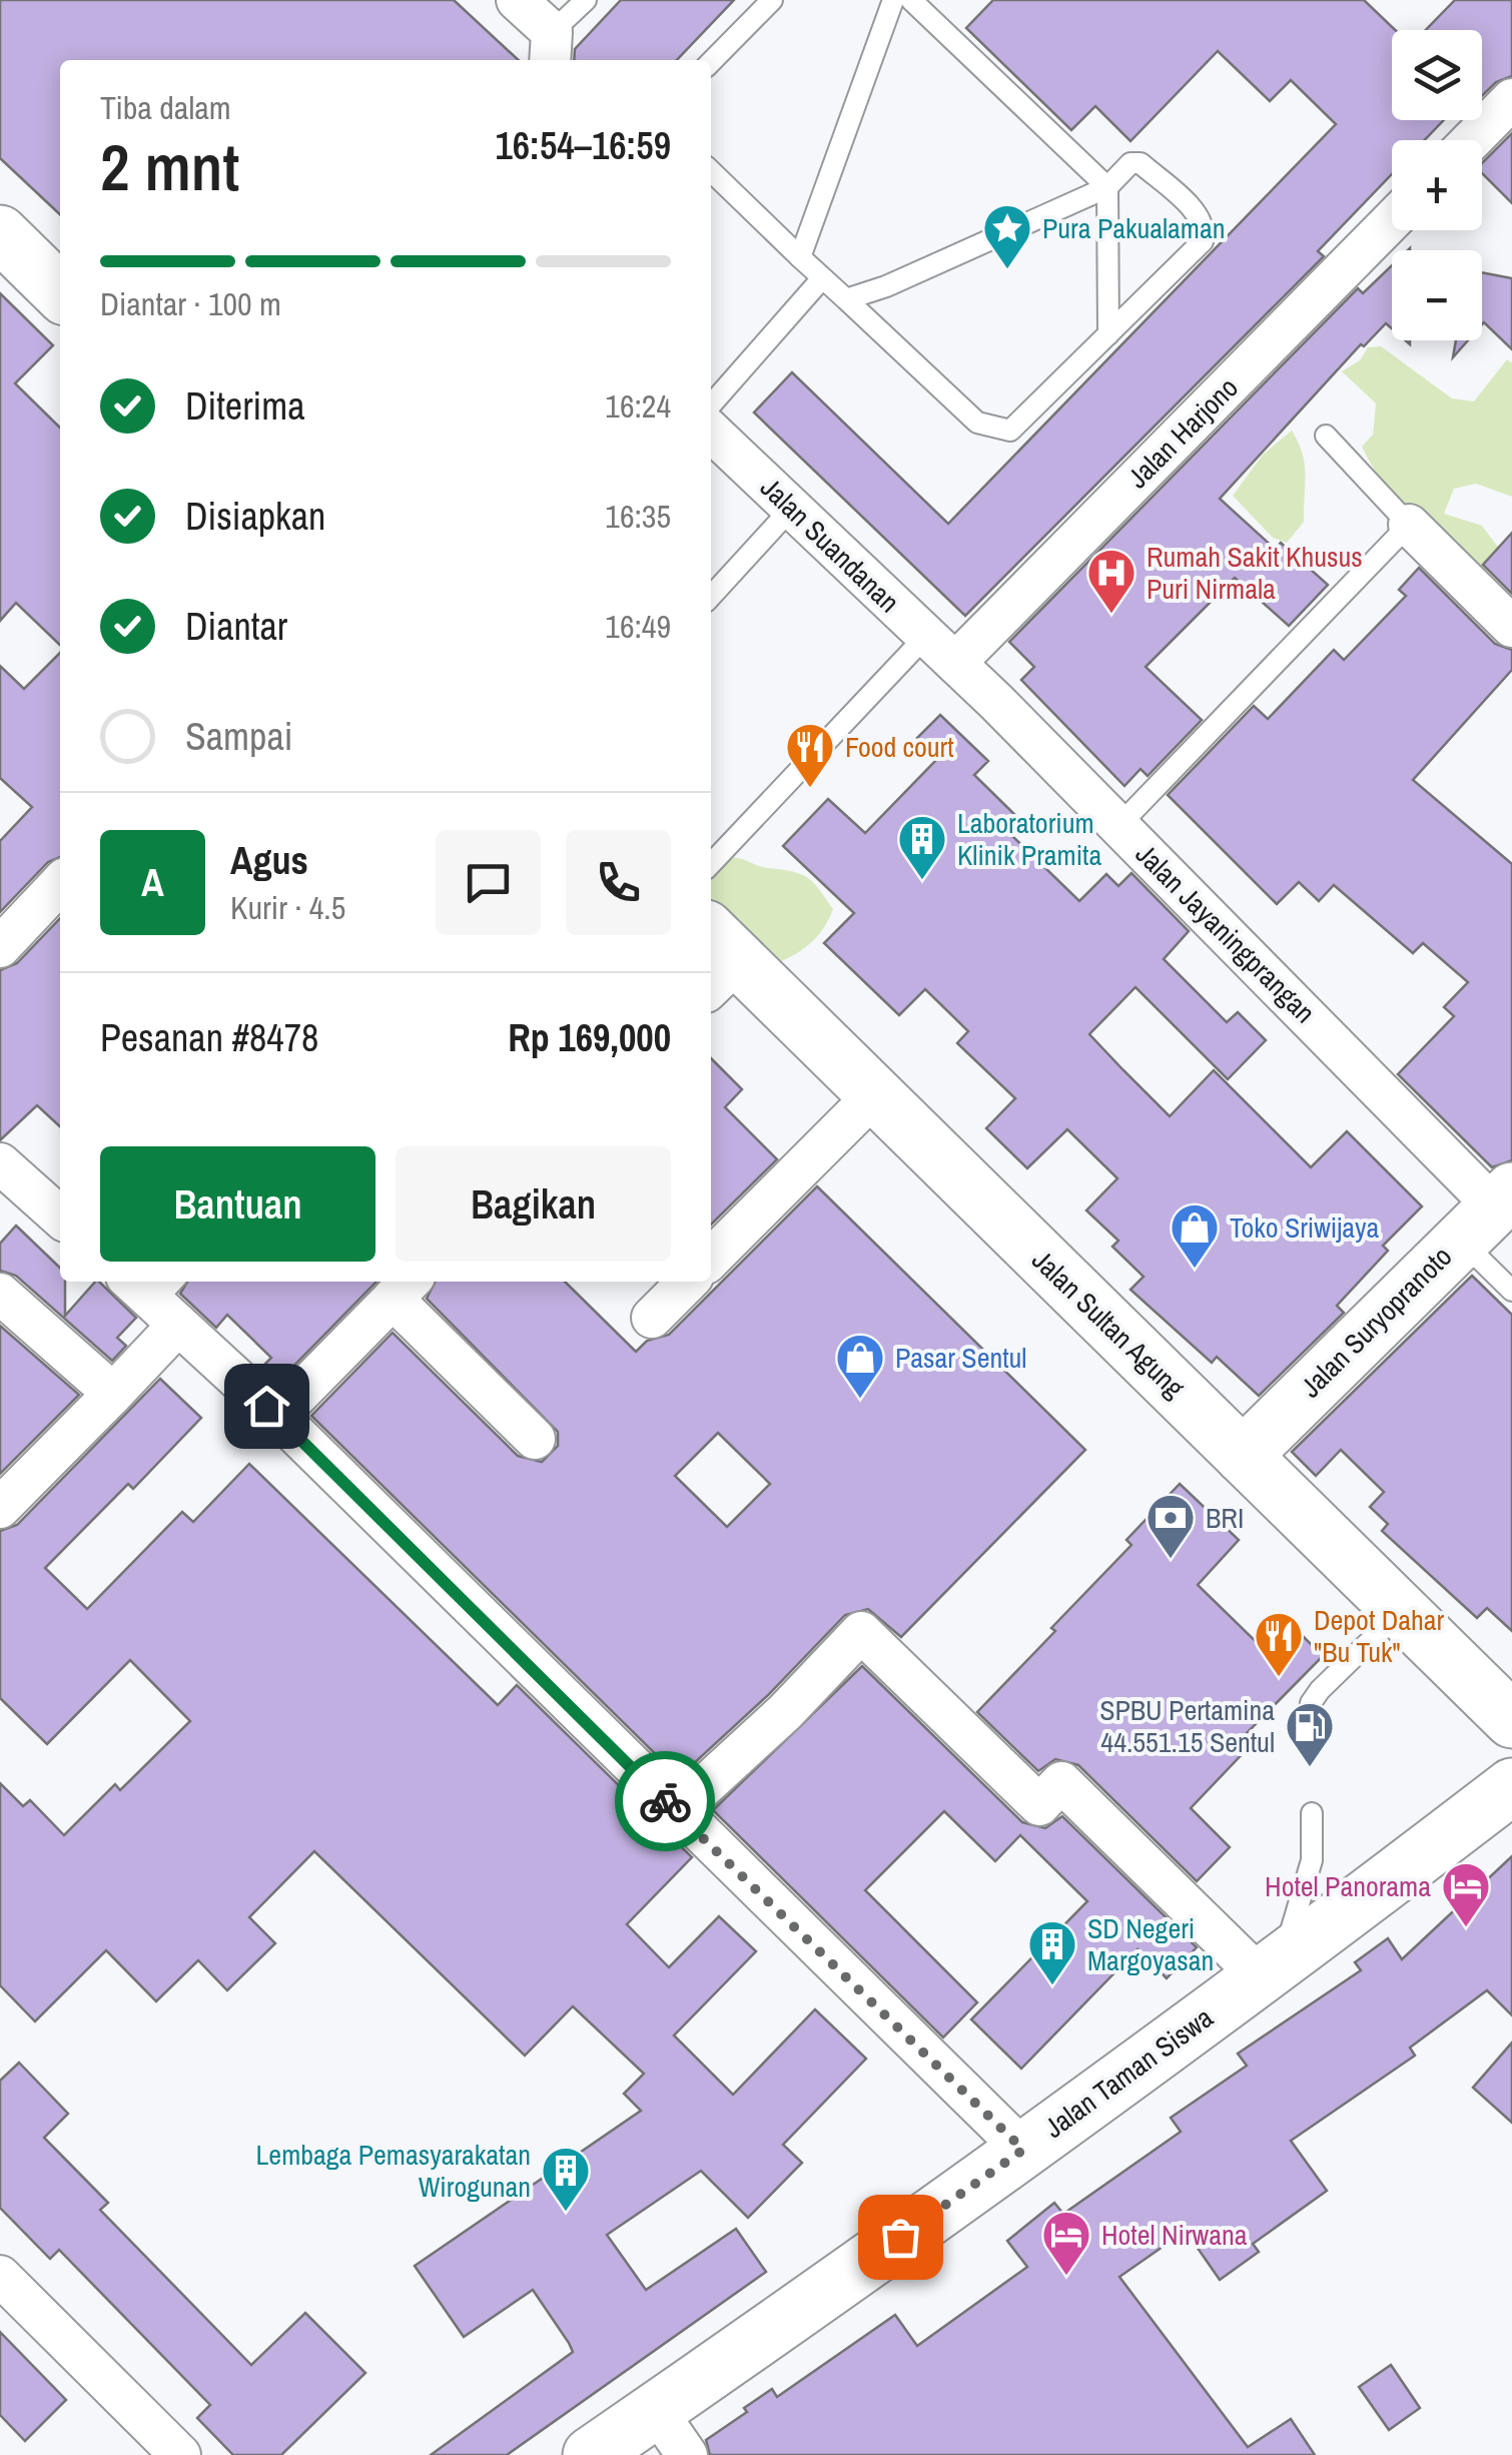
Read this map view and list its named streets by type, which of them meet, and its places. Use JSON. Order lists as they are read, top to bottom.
{
  "streets": {
    "main road": ["Jalan Suryopranoto", "Jalan Sultan Agung", "Jalan Taman Siswa"],
    "street": ["Jalan Harjono", "Jalan Suandanan", "Jalan Jayaningprangan"]
  },
  "crossings": [
    ["Jalan Harjono", "Jalan Suandanan"],
    ["Jalan Harjono", "Jalan Jayaningprangan"],
    ["Jalan Suandanan", "Jalan Jayaningprangan"],
    ["Jalan Jayaningprangan", "Jalan Suryopranoto"],
    ["Jalan Suryopranoto", "Jalan Sultan Agung"]
  ],
  "places": {
    "place": ["Pura Pakualaman"],
    "hospital": ["Rumah Sakit Khusus Puri Nirmala"],
    "restaurant": ["Food court", "Depot Dahar \"Bu Tuk\""],
    "building": ["Laboratorium Klinik Pramita", "SD Negeri Margoyasan", "Lembaga Pemasyarakatan Wirogunan"],
    "shop": ["Toko Sriwijaya", "Pasar Sentul"],
    "bank": ["BRI"],
    "fuel station": ["SPBU Pertamina 44.551.15 Sentul"],
    "hotel": ["Hotel Panorama", "Hotel Nirwana"]
  },
  "page": {
    "map_buttons": ["+", "−"],
    "heading": ["2 mnt", "Tiba dalam", "16:54–16:59"],
    "panel": [
      "Agus",
      "Kurir · 4.5",
      "Pesanan #8478",
      "Rp 169,000"
    ],
    "bar": "Diantar · 100 m",
    "list": [
      ["Diterima", "16:24"],
      ["Disiapkan", "16:35"],
      ["Diantar", "16:49"],
      "Sampai"
    ],
    "round": "A",
    "buttons": ["Bantuan", "Bagikan"]
  }
}
